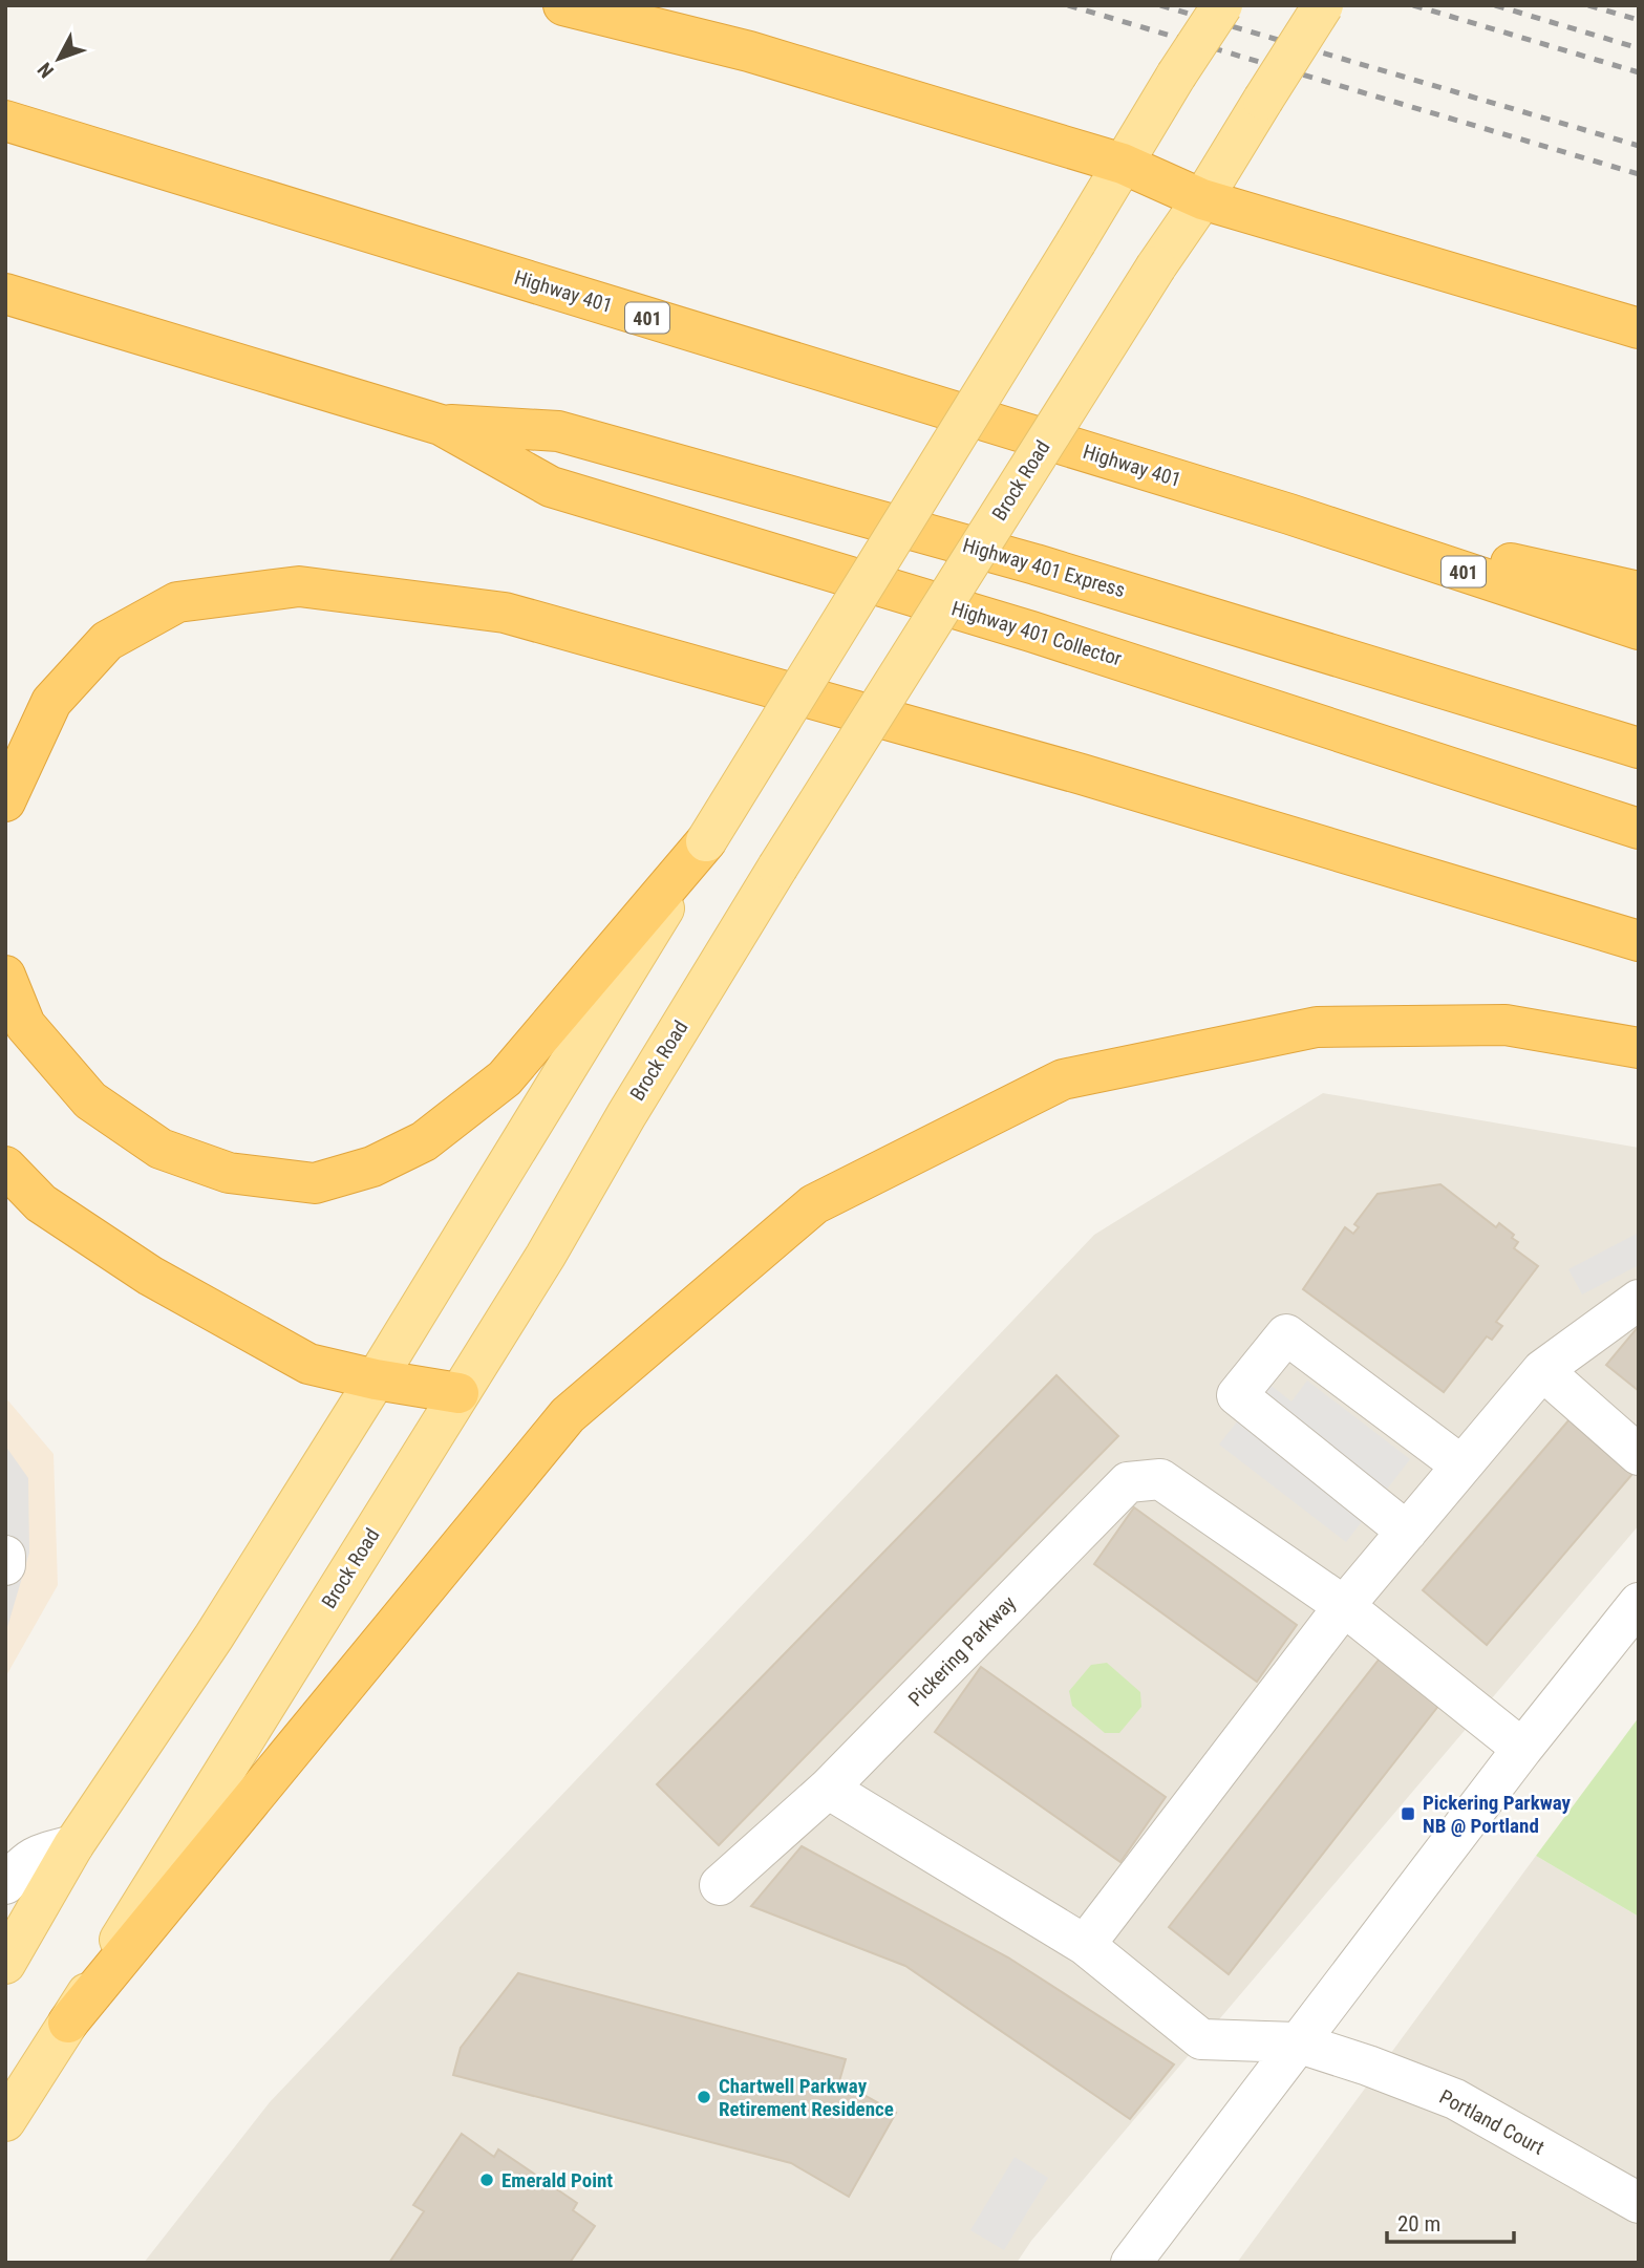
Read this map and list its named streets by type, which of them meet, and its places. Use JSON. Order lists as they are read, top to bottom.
{
  "streets": {
    "highway": [
      "Highway 401",
      "401",
      "Highway 401 Express",
      "Highway 401 Collector"
    ],
    "main road": ["Brock Road"],
    "street": ["Pickering Parkway", "Portland Court"]
  },
  "crossings": [
    ["Highway 401", "401"],
    ["Highway 401 Express", "Highway 401 Collector"]
  ],
  "places": {
    "transit": ["Pickering Parkway NB @ Portland"],
    "other": ["Chartwell Parkway Retirement Residence", "Emerald Point"]
  },
  "scale_bar": "20 m",
  "north": "bottom left"
}
